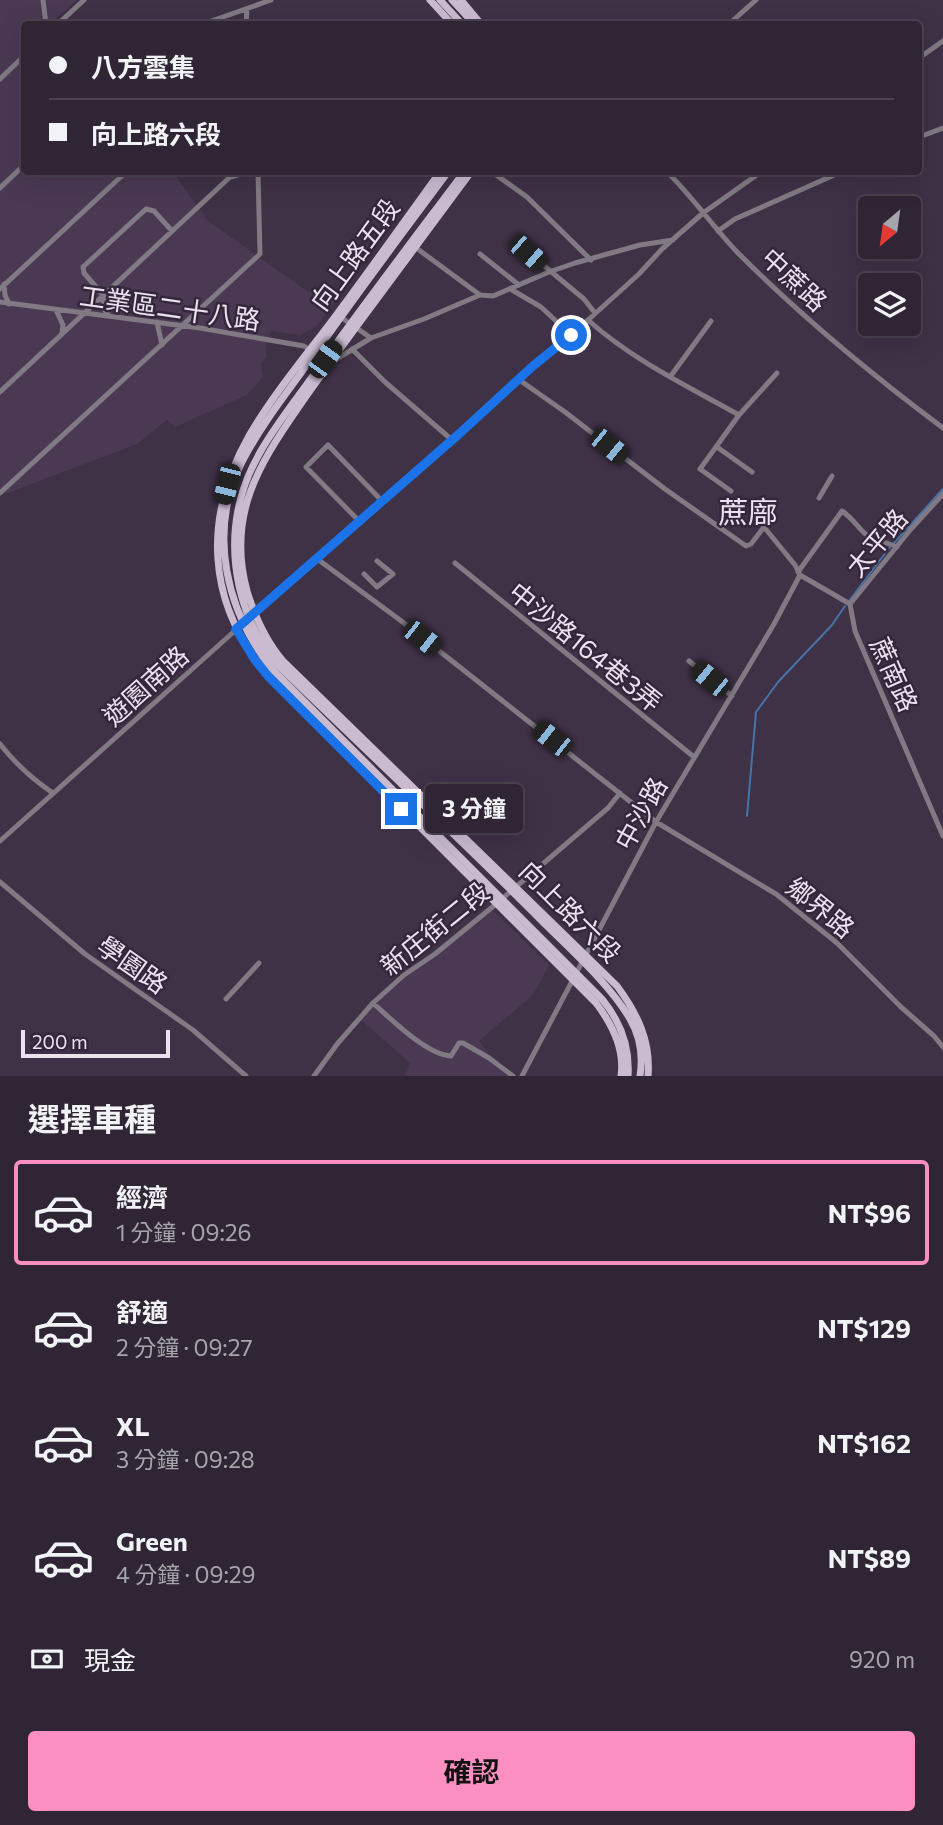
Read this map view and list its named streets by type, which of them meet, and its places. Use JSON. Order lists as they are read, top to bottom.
{
  "streets": {
    "main road": ["向上路五段", "向上路六段"],
    "street": [
      "中蔗路",
      "工業區二十八路",
      "太平路",
      "中沙路164巷3弄",
      "蔗南路",
      "遊園南路",
      "中沙路",
      "鄉界路",
      "新庄街二段",
      "學園路"
    ]
  },
  "crossings": [
    ["向上路五段", "工業區二十八路"],
    ["向上路五段", "遊園南路"],
    ["向上路五段", "向上路六段"],
    ["中蔗路", "遊園南路"],
    ["太平路", "蔗南路"],
    ["太平路", "中沙路"],
    ["中沙路164巷3弄", "中沙路"],
    ["遊園南路", "鄉界路"],
    ["遊園南路", "向上路六段"],
    ["中沙路", "鄉界路"],
    ["中沙路", "向上路六段"],
    ["鄉界路", "新庄街二段"],
    ["向上路六段", "新庄街二段"]
  ],
  "districts": ["蔗廍"],
  "scale_bar": "200 m",
  "north": "bottom left",
  "page": {
    "banner": ["八方雲集", "向上路六段"],
    "bubble": "3 分鐘",
    "scale": "200 m",
    "heading": "選擇車種",
    "list": [
      {
        "name": "經濟",
        "note": "1 分鐘 · 09:26",
        "value": "NT$96"
      },
      {
        "name": "舒適",
        "note": "2 分鐘 · 09:27",
        "value": "NT$129"
      },
      {
        "name": "XL",
        "note": "3 分鐘 · 09:28",
        "value": "NT$162"
      },
      {
        "name": "Green",
        "note": "4 分鐘 · 09:29",
        "value": "NT$89"
      }
    ],
    "pay": ["現金", "920 m"],
    "buttons": "確認"
  }
}
